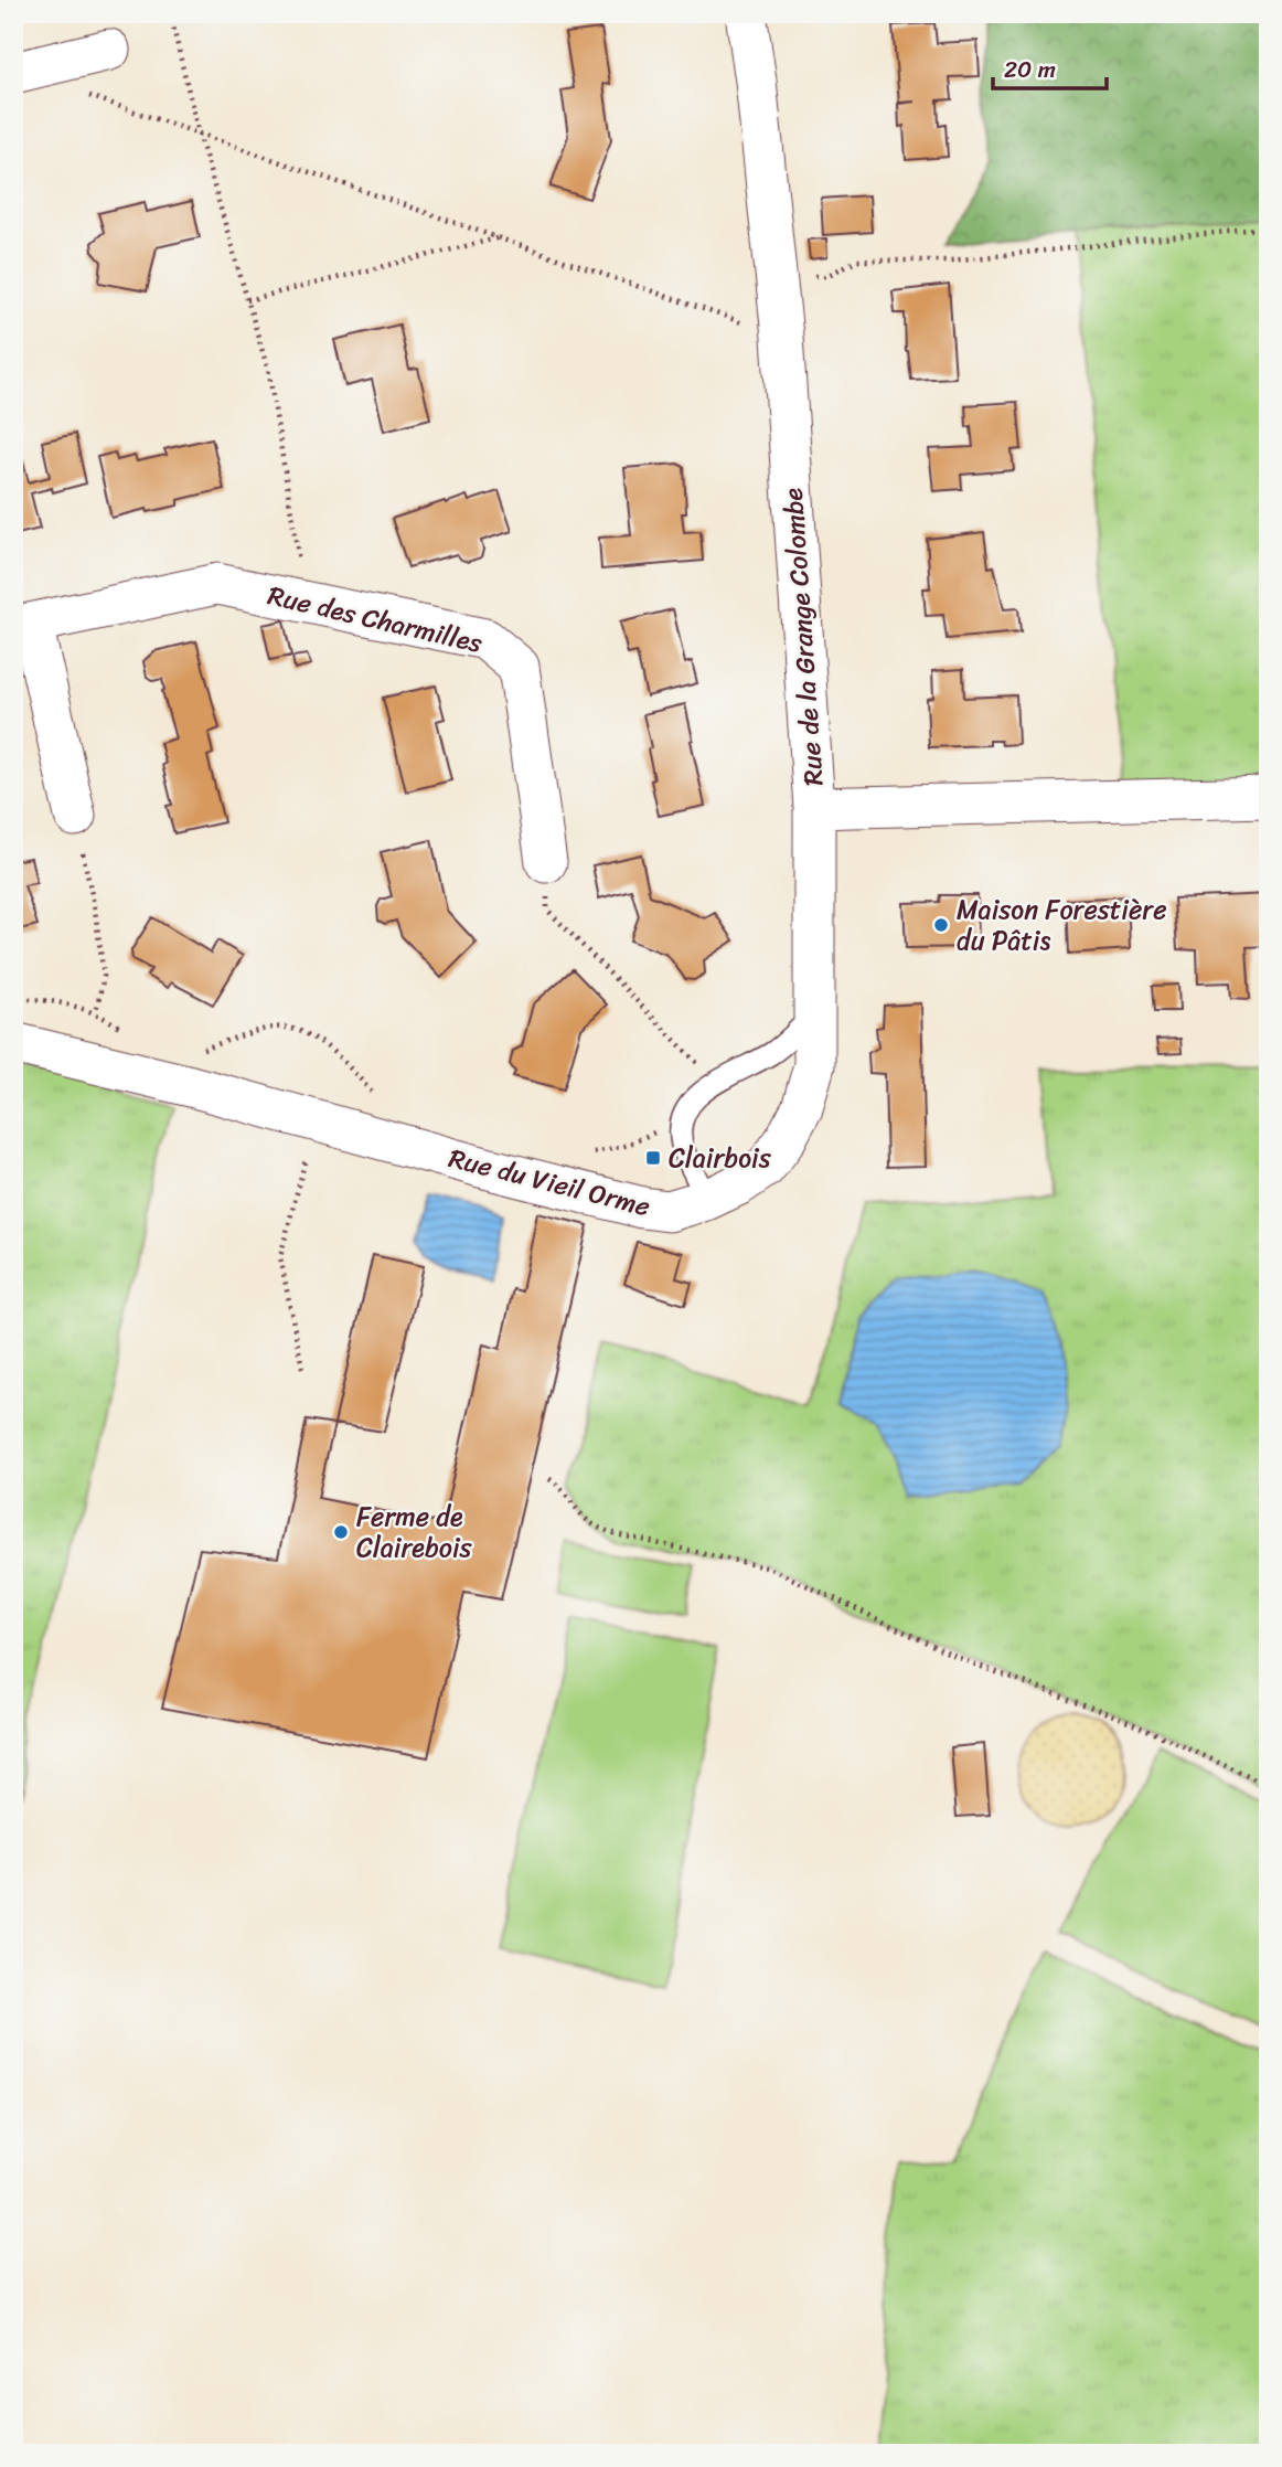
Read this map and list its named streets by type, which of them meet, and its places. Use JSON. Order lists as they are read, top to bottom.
{
  "streets": {
    "street": ["Rue des Charmilles", "Rue de la Grange Colombe", "Rue du Vieil Orme"]
  },
  "crossings": [
    ["Rue de la Grange Colombe", "Rue du Vieil Orme"]
  ],
  "places": {
    "other": ["Maison Forestière du Pâtis", "Ferme de Clairebois"],
    "transit": ["Clairbois"]
  },
  "scale_bar": "20 m"
}
